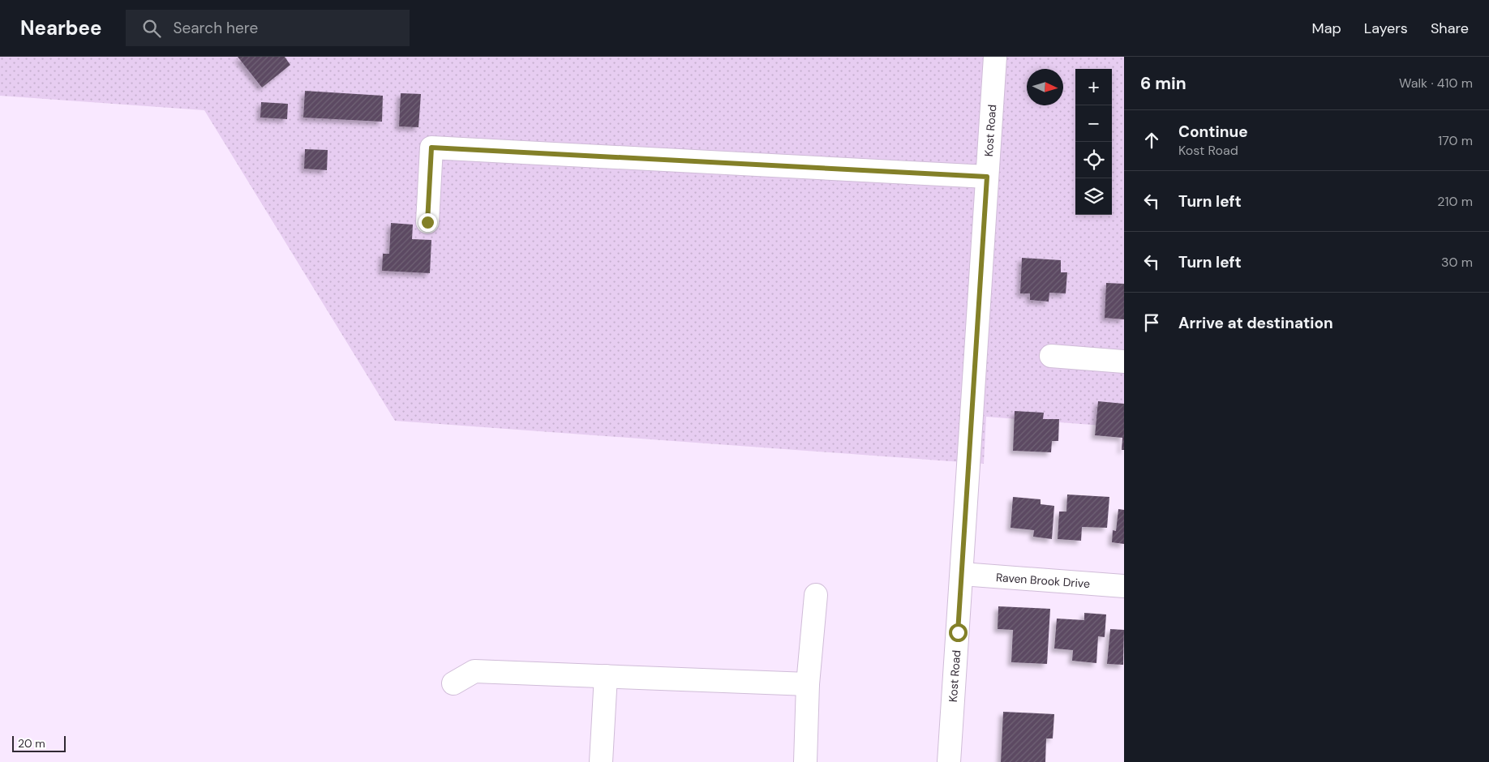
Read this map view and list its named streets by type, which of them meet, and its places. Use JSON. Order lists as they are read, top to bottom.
{
  "streets": {
    "street": ["Kost Road", "Raven Brook Drive"]
  },
  "crossings": [
    ["Kost Road", "Raven Brook Drive"]
  ],
  "scale_bar": "20 m",
  "north": "right",
  "page": {
    "header": "Nearbee",
    "search": "Search here",
    "nav": ["Map", "Layers", "Share"],
    "heading": ["6 min", "Walk · 410 m"],
    "map_buttons": ["+", "−"],
    "list": [
      ["Continue", "Kost Road", "170 m"],
      ["Turn left", "210 m"],
      ["Turn left", "30 m"],
      "Arrive at destination"
    ],
    "scale": "20 m"
  }
}
